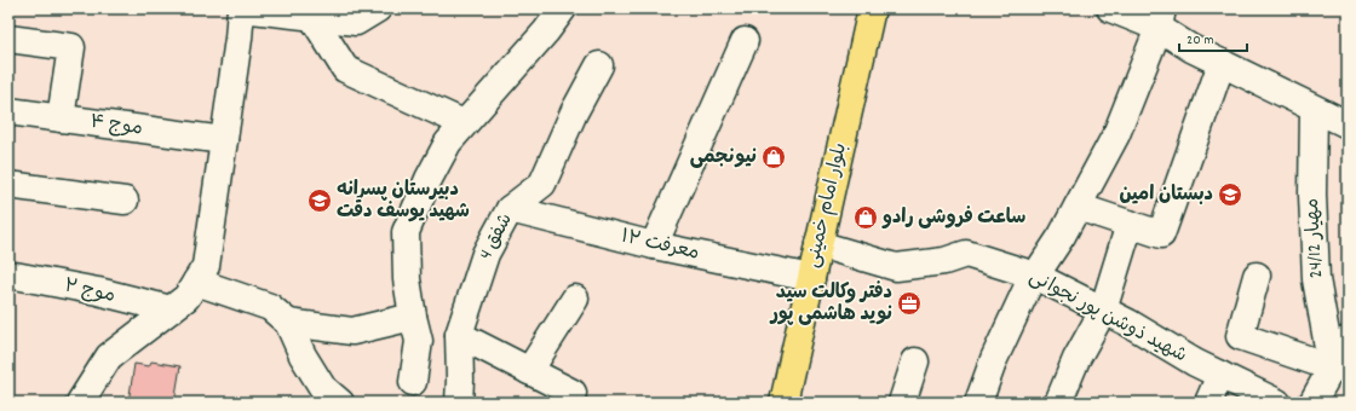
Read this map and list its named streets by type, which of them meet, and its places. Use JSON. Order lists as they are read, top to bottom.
{
  "streets": {
    "main road": ["بلوار امام خمینی"],
    "street": [
      "موج ۴",
      "شفق 4",
      "مهیار 24/12",
      "معرفت ۱۲",
      "موج ۲",
      "شهید ذوشن پور نجوانی"
    ]
  },
  "crossings": [
    ["بلوار امام خمینی", "معرفت ۱۲"],
    ["بلوار امام خمینی", "شهید ذوشن پور نجوانی"],
    ["شفق 4", "معرفت ۱۲"]
  ],
  "places": {
    "shop": ["نیونجمی", "ساعت فروشی رادو"],
    "school or university": ["دبستان امین", "دبیرستان پسرانه شهید یوسف دقت"],
    "office": ["دفتر وکالت سید نوید هاشمی پور"]
  },
  "scale_bar": "20 m"
}
